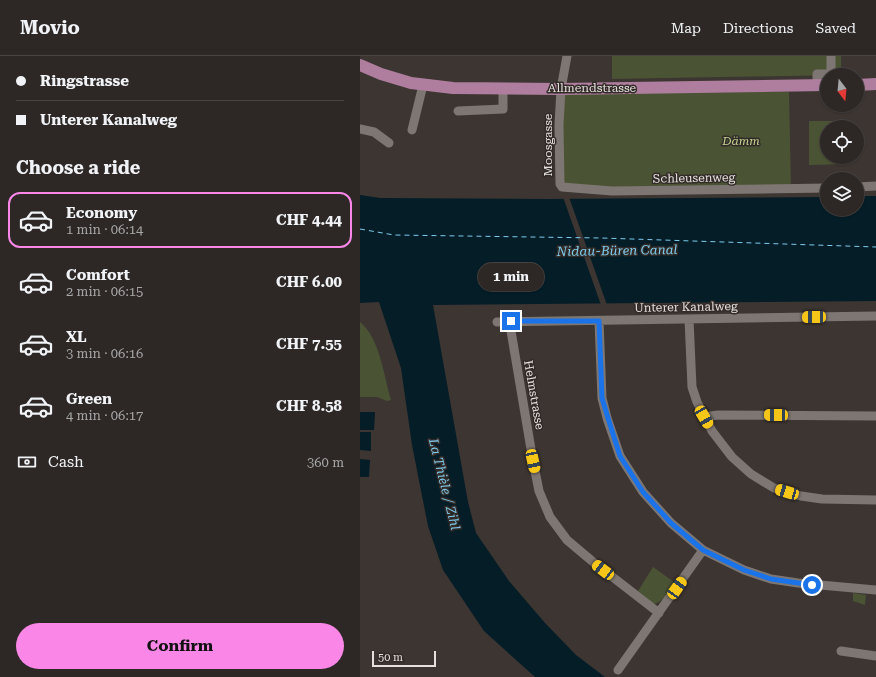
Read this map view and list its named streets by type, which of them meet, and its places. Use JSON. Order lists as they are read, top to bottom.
{
  "streets": {
    "main road": ["Allmendstrasse"],
    "street": [
      "Moosgasse",
      "Schleusenweg",
      "Unterer Kanalweg",
      "Helmstrasse"
    ]
  },
  "crossings": [
    ["Allmendstrasse", "Moosgasse"],
    ["Moosgasse", "Schleusenweg"],
    ["Unterer Kanalweg", "Helmstrasse"]
  ],
  "water": ["Nidau-Büren Canal", "La Thièle / Zihl"],
  "parks": ["Dämm"],
  "scale_bar": "50 m",
  "north": "bottom",
  "page": {
    "header": "Movio",
    "nav": ["Map", "Directions", "Saved"],
    "banner": ["Ringstrasse", "Unterer Kanalweg"],
    "heading": "Choose a ride",
    "list": [
      {
        "name": "Economy",
        "note": "1 min · 06:14",
        "value": "CHF 4.44"
      },
      {
        "name": "Comfort",
        "note": "2 min · 06:15",
        "value": "CHF 6.00"
      },
      {
        "name": "XL",
        "note": "3 min · 06:16",
        "value": "CHF 7.55"
      },
      {
        "name": "Green",
        "note": "4 min · 06:17",
        "value": "CHF 8.58"
      }
    ],
    "bubble": "1 min",
    "pay": ["Cash", "360 m"],
    "buttons": "Confirm",
    "scale": "50 m"
  }
}
